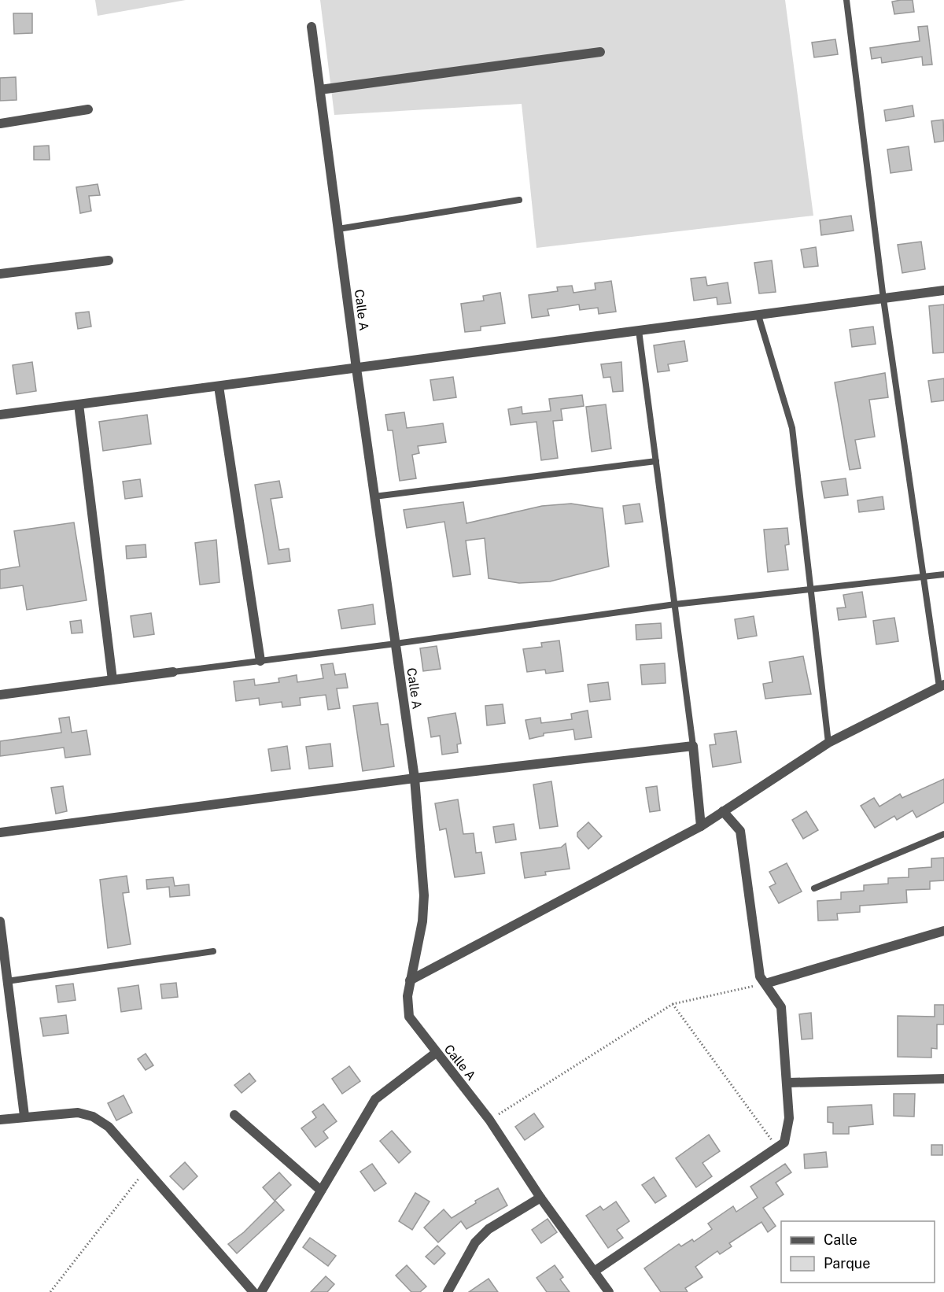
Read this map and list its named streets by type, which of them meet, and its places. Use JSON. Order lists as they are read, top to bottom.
{
  "streets": {
    "street": ["Calle A"]
  },
  "legend": ["Calle", "Parque"]
}
